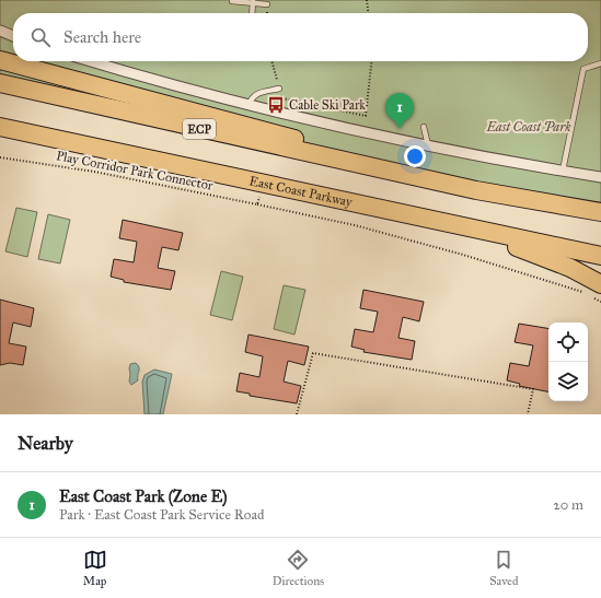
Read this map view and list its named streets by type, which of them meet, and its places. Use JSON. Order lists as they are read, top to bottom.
{
  "streets": {
    "highway": ["ECP", "East Coast Parkway"],
    "path": ["Play Corridor Park Connector"]
  },
  "parks": ["East Coast Park"],
  "places": {
    "bus stop": ["Cable Ski Park"]
  },
  "page": {
    "search": "Search here",
    "pins": "1",
    "heading": "Nearby",
    "list": [
      {
        "mark": "1",
        "name": "East Coast Park (Zone E)",
        "note": "Park · East Coast Park Service Road",
        "value": "20 m"
      }
    ],
    "nav": ["Map", "Directions", "Saved"]
  }
}
